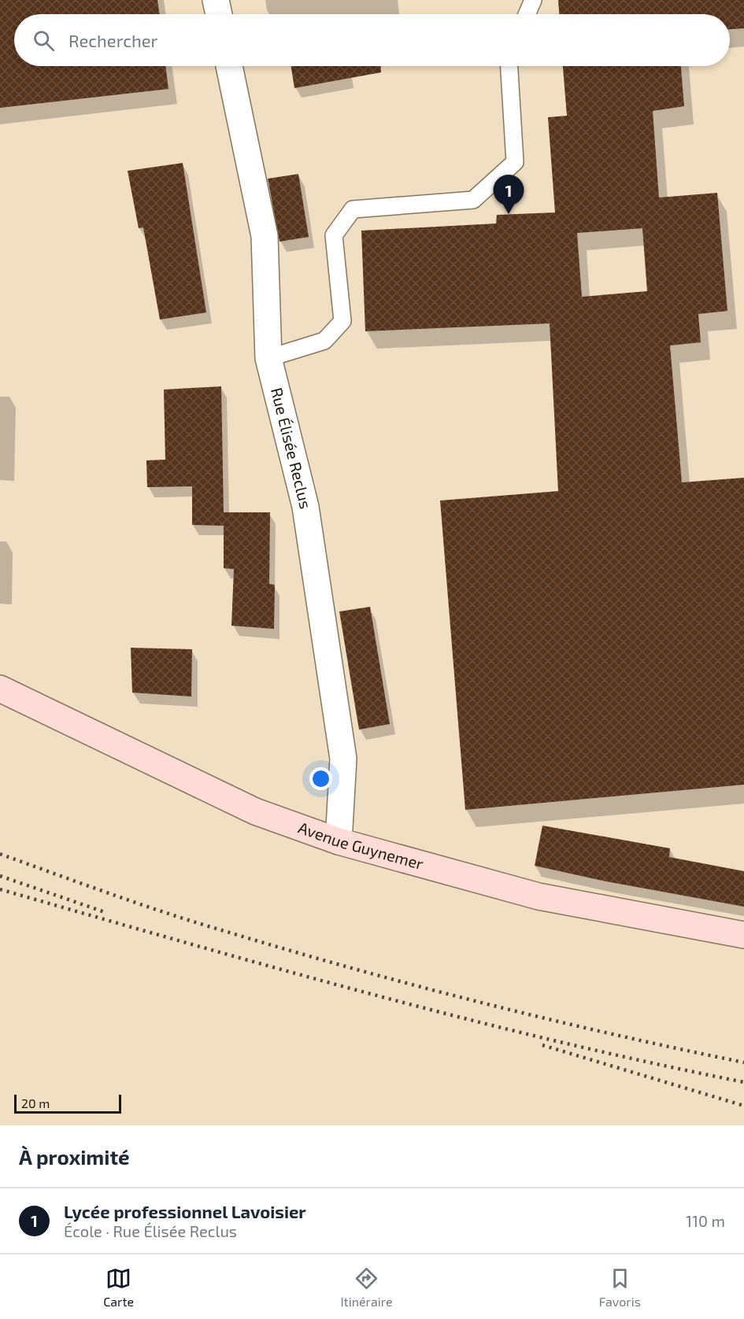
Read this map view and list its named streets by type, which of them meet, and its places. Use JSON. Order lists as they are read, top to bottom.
{
  "streets": {
    "main road": ["Avenue Guynemer"],
    "street": ["Rue Élisée Reclus"]
  },
  "crossings": [
    ["Rue Élisée Reclus", "Avenue Guynemer"]
  ],
  "scale_bar": "20 m",
  "page": {
    "search": "Rechercher",
    "pins": "1",
    "scale": "20 m",
    "heading": "À proximité",
    "list": [
      {
        "mark": "1",
        "name": "Lycée professionnel Lavoisier",
        "note": "École · Rue Élisée Reclus",
        "value": "110 m"
      }
    ],
    "nav": ["Carte", "Itinéraire", "Favoris"]
  }
}
